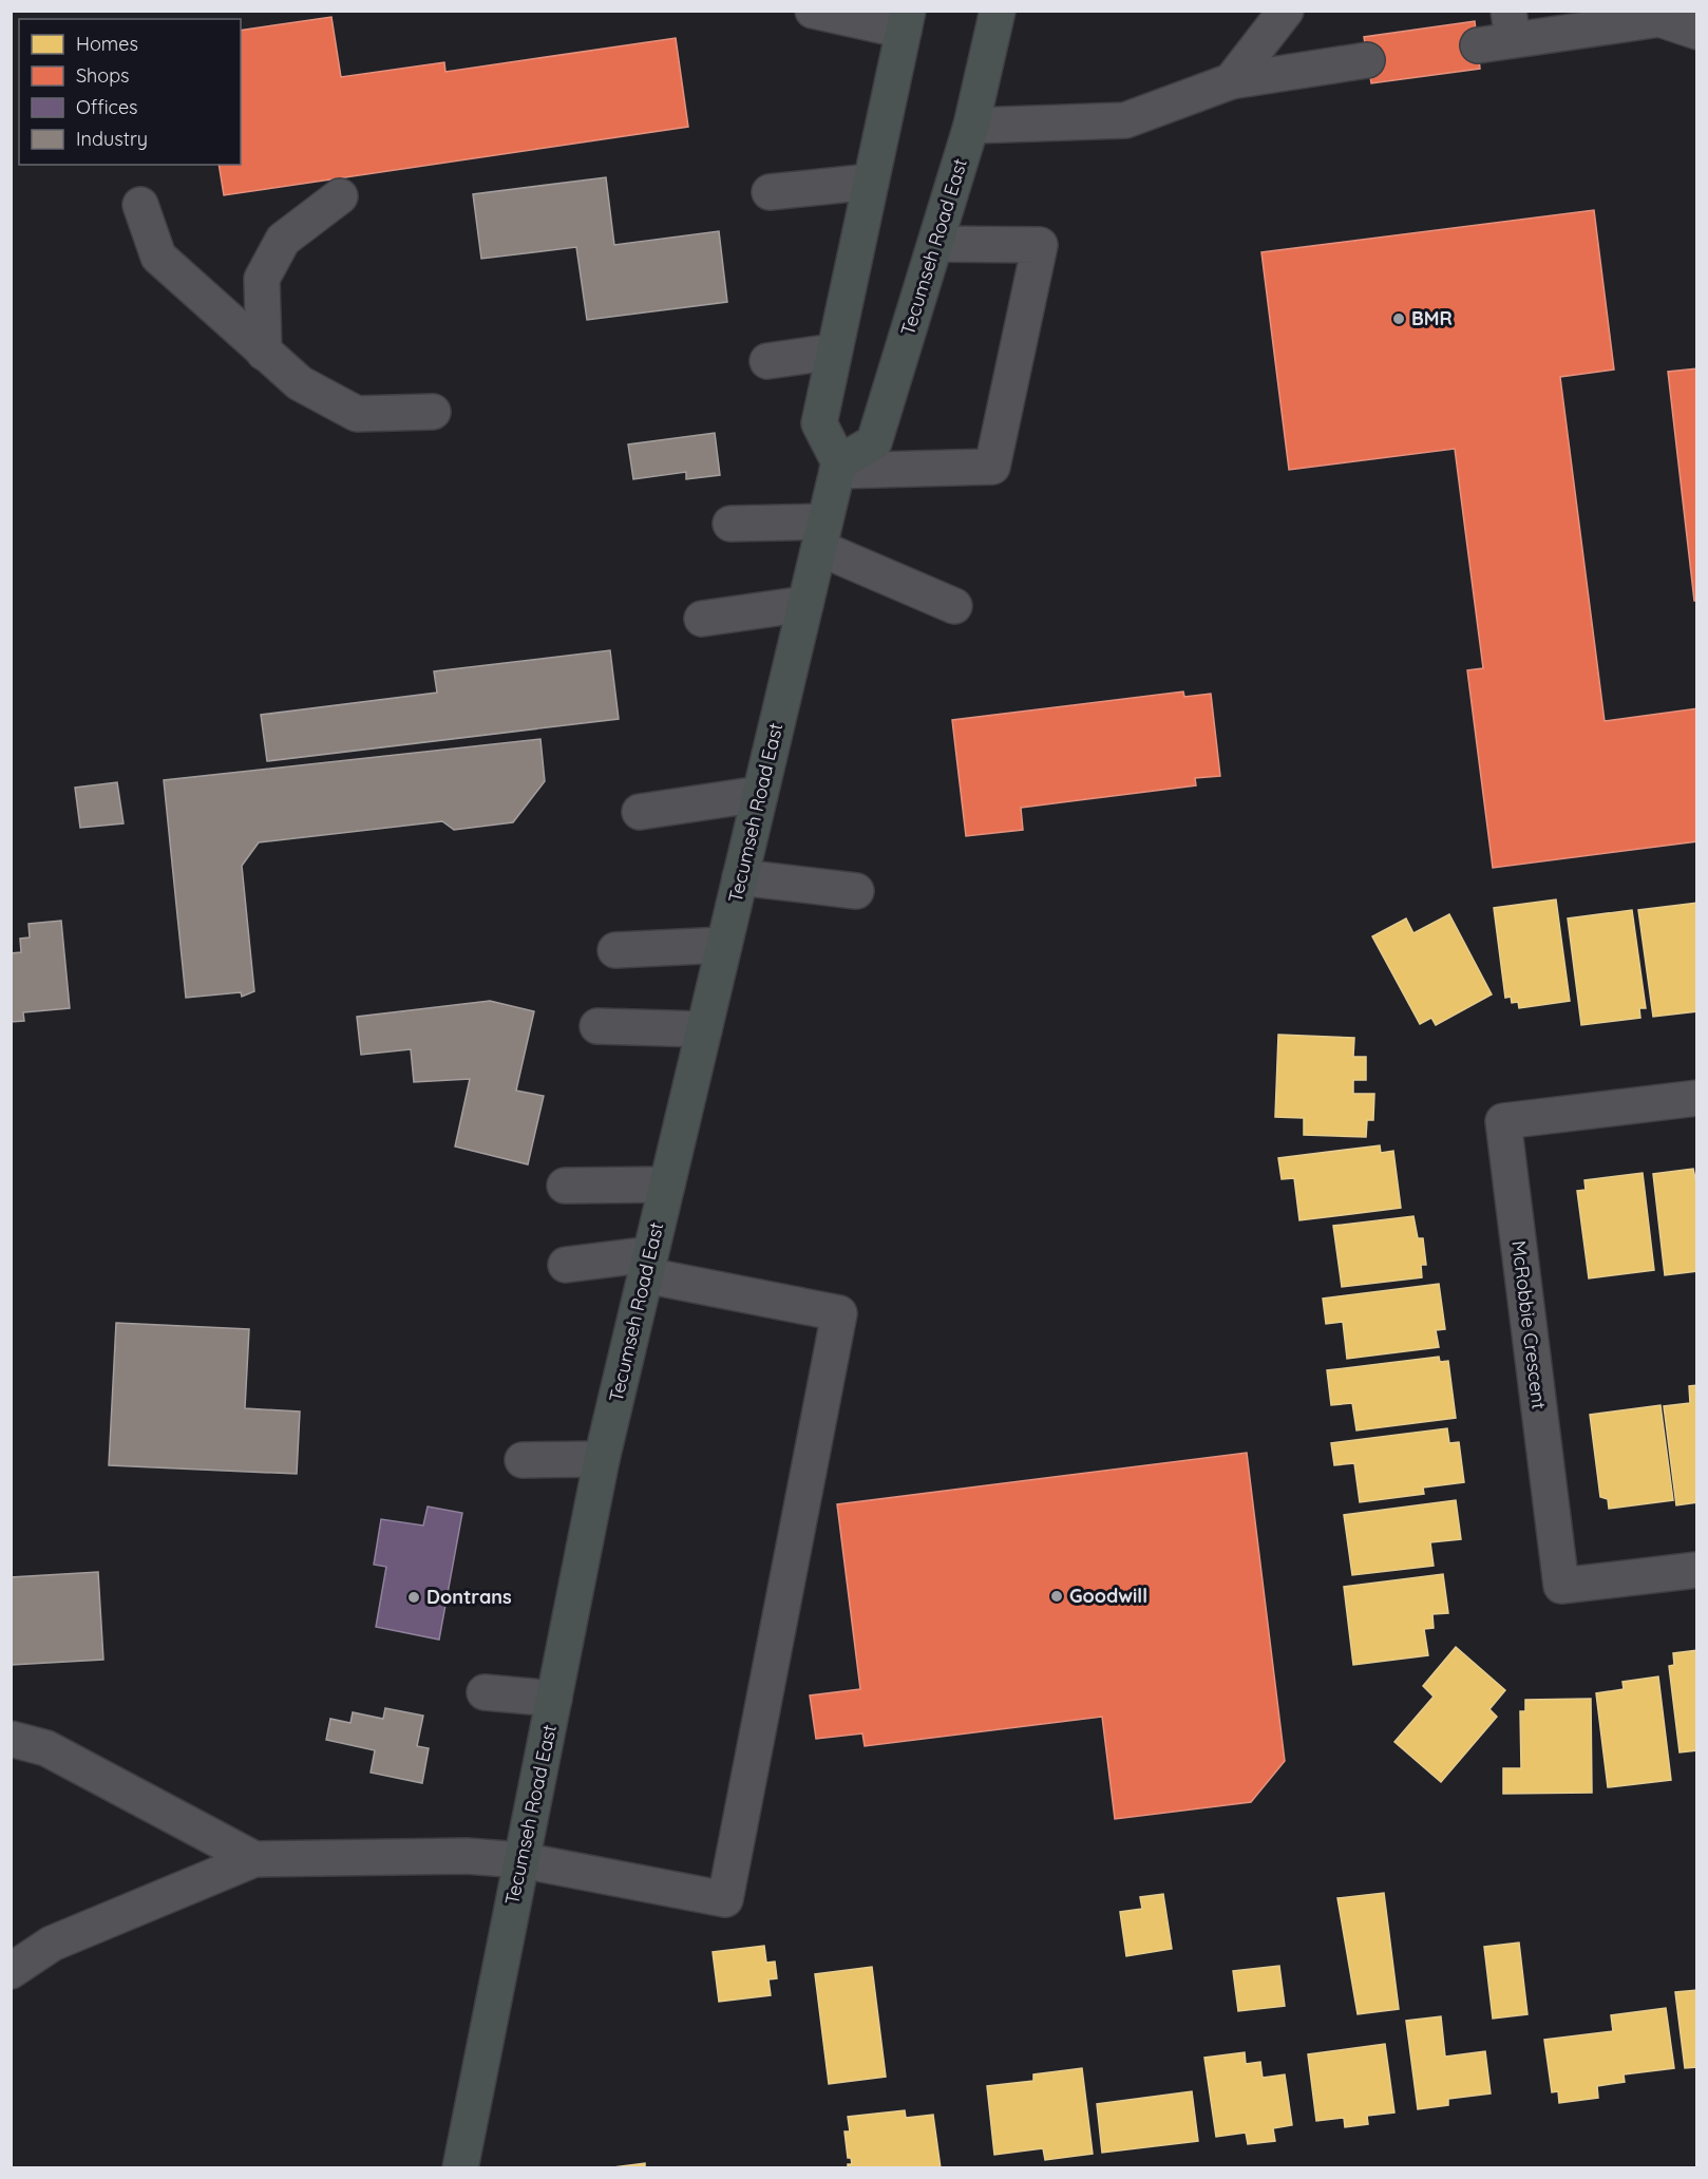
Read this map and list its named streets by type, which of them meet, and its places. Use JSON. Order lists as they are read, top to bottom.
{
  "streets": {
    "main road": ["Tecumseh Road East"],
    "street": ["McRobbie Crescent"]
  },
  "places": ["BMR", "Goodwill", "Dontrans"],
  "legend": [
    "Homes",
    "Shops",
    "Offices",
    "Industry"
  ]
}
